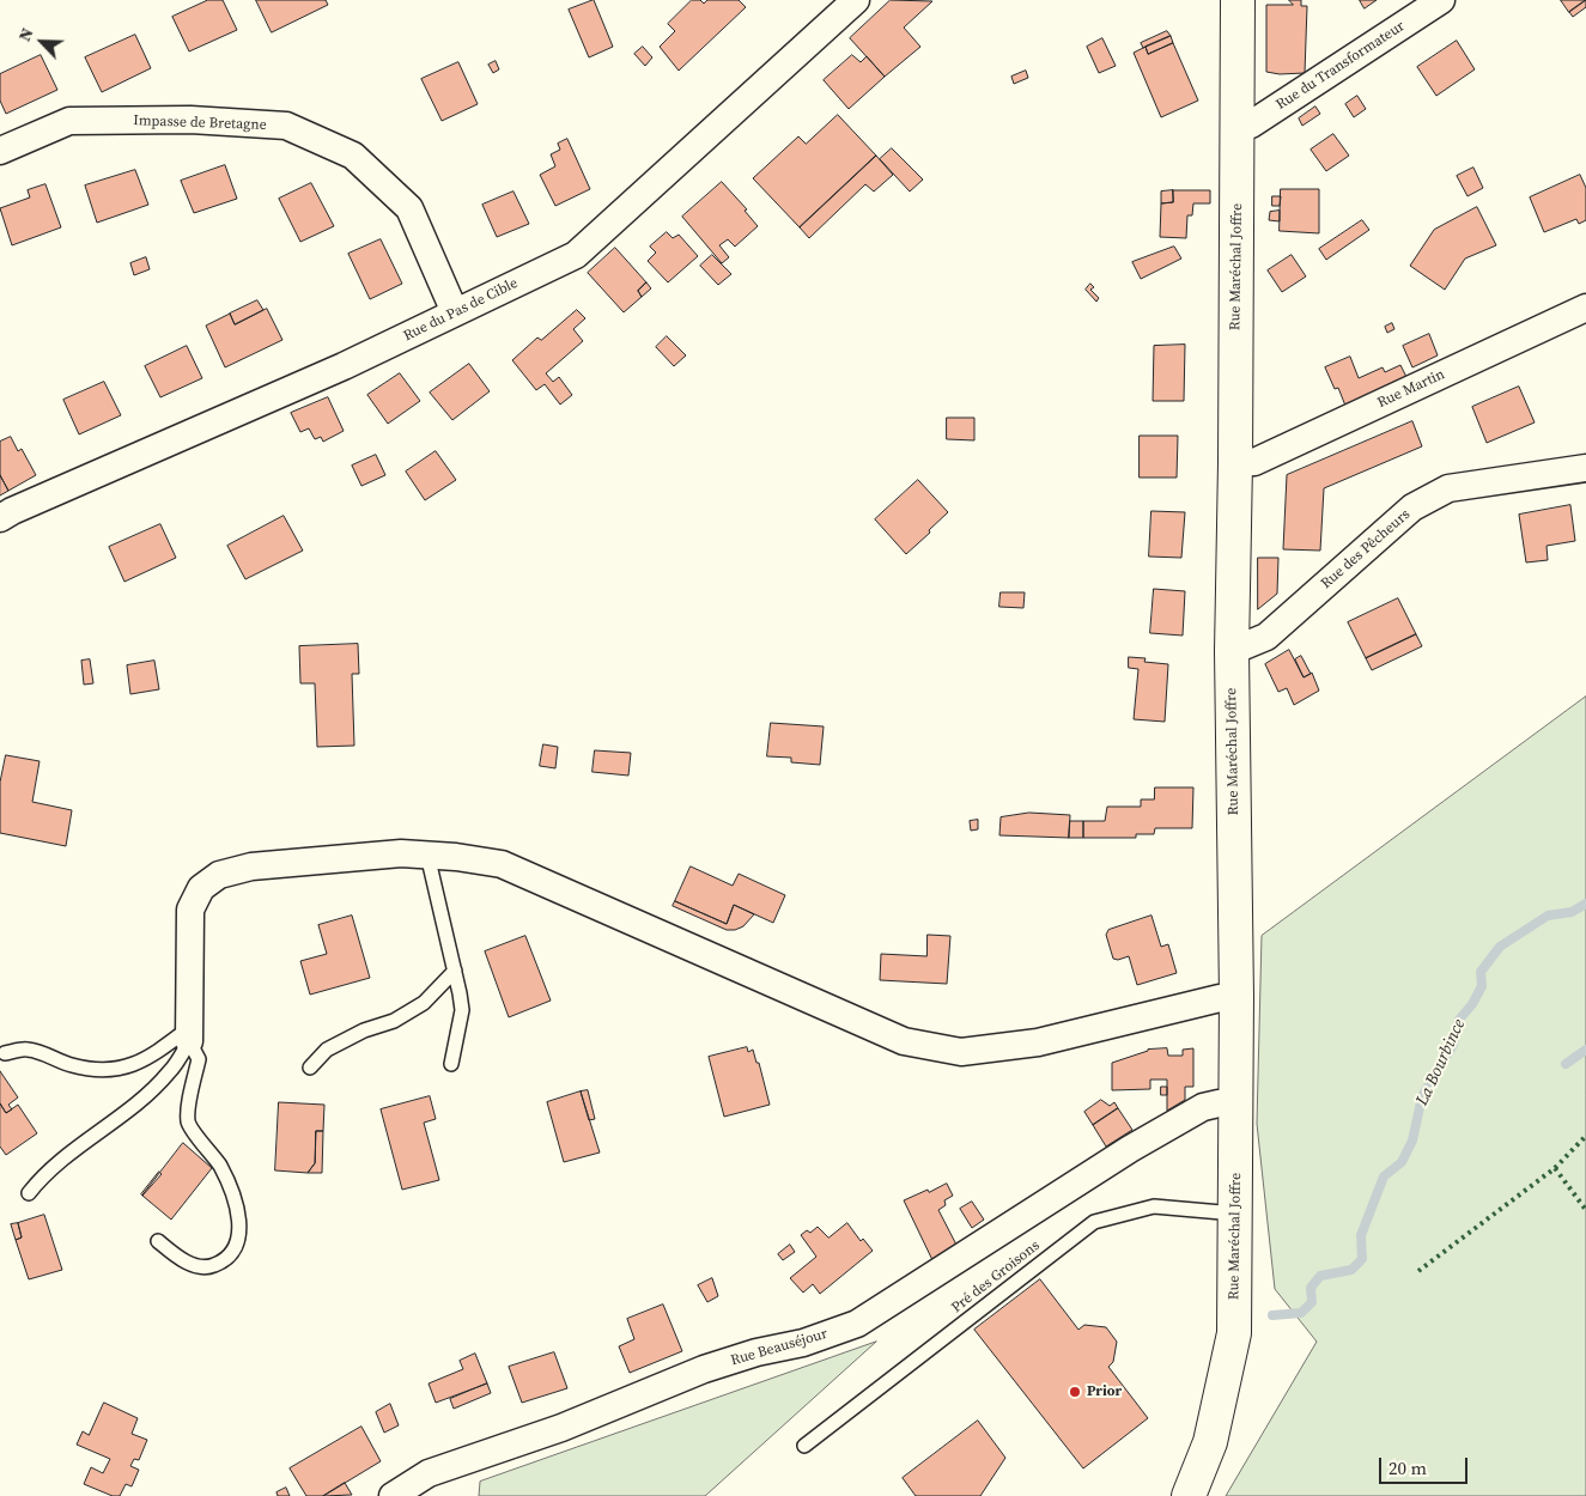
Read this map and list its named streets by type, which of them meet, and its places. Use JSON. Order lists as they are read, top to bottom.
{
  "streets": {
    "main road": ["Rue Maréchal Joffre"],
    "street": [
      "Rue du Transformateur",
      "Impasse de Bretagne",
      "Rue du Pas de Cible",
      "Rue Martin",
      "Rue des Pêcheurs",
      "Rue Beauséjour"
    ],
    "lane": ["Pré des Groisons"]
  },
  "crossings": [
    ["Rue du Transformateur", "Rue Maréchal Joffre"],
    ["Impasse de Bretagne", "Rue du Pas de Cible"],
    ["Rue Maréchal Joffre", "Rue Martin"],
    ["Rue Maréchal Joffre", "Rue des Pêcheurs"],
    ["Rue Maréchal Joffre", "Pré des Groisons"],
    ["Rue Maréchal Joffre", "Rue Beauséjour"]
  ],
  "water": ["La Bourbince"],
  "places": ["Prior"],
  "scale_bar": "20 m",
  "north": "top left"
}
